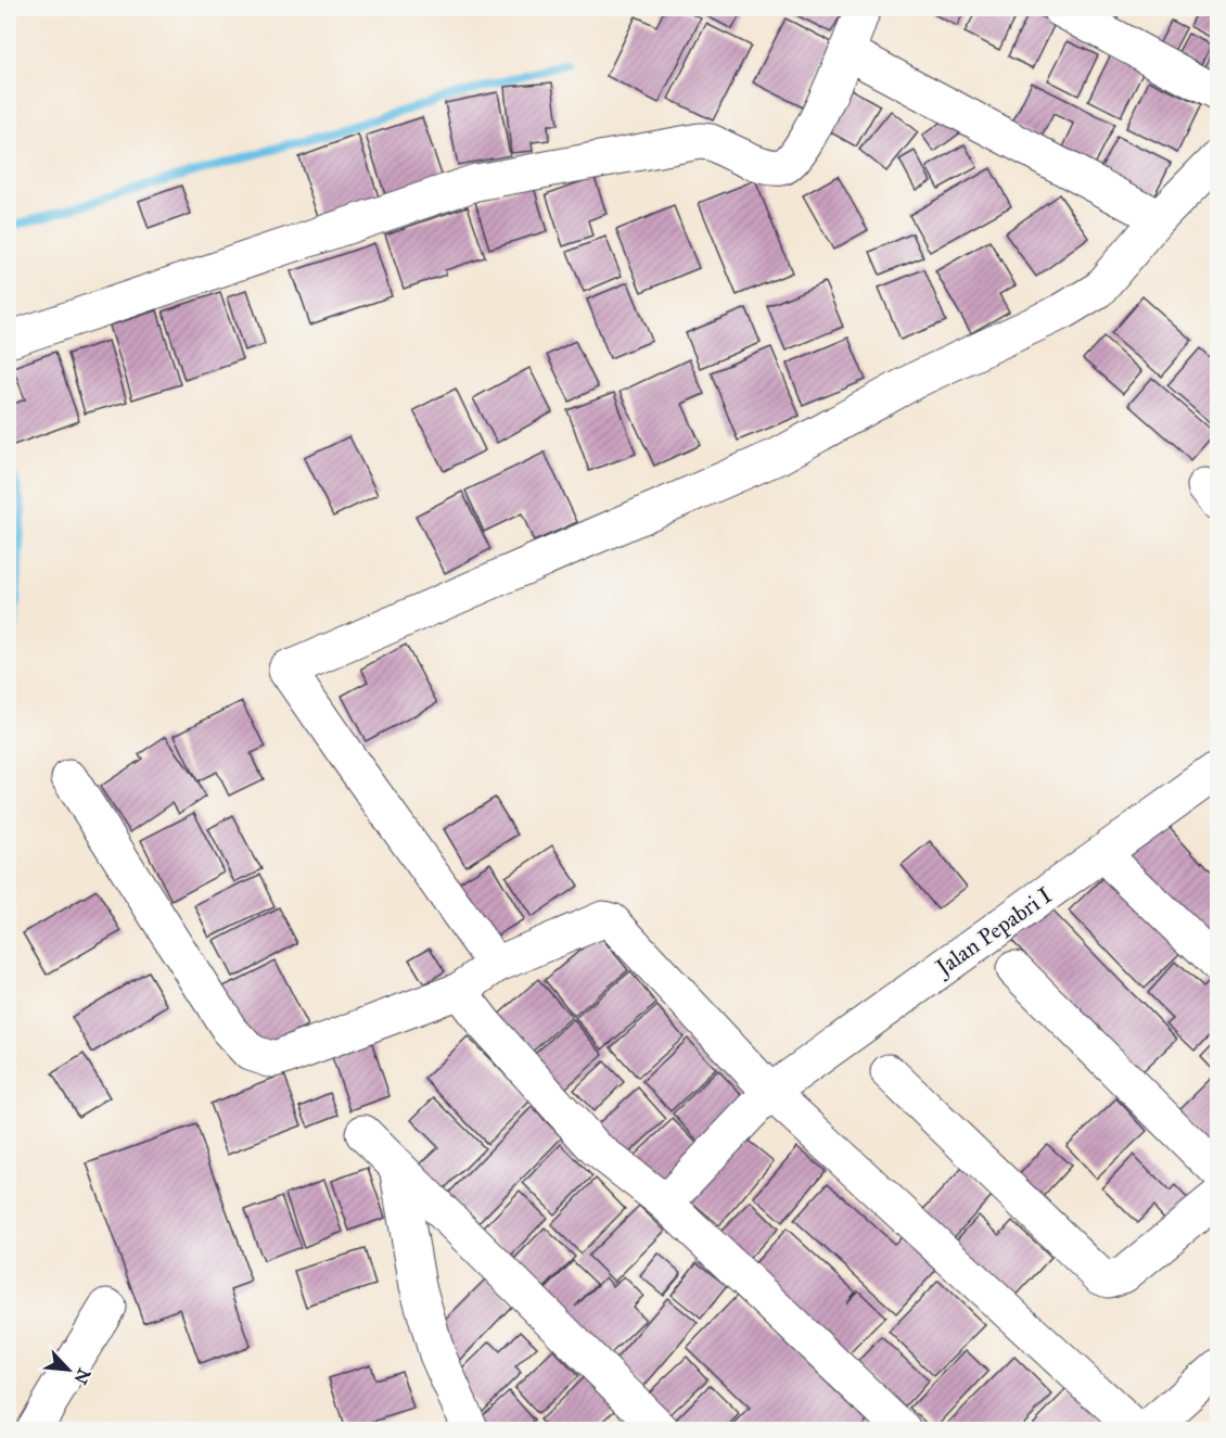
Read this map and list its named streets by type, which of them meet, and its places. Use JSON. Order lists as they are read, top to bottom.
{
  "streets": {
    "street": ["Jalan Pepabri I"]
  },
  "north": "bottom right"
}
